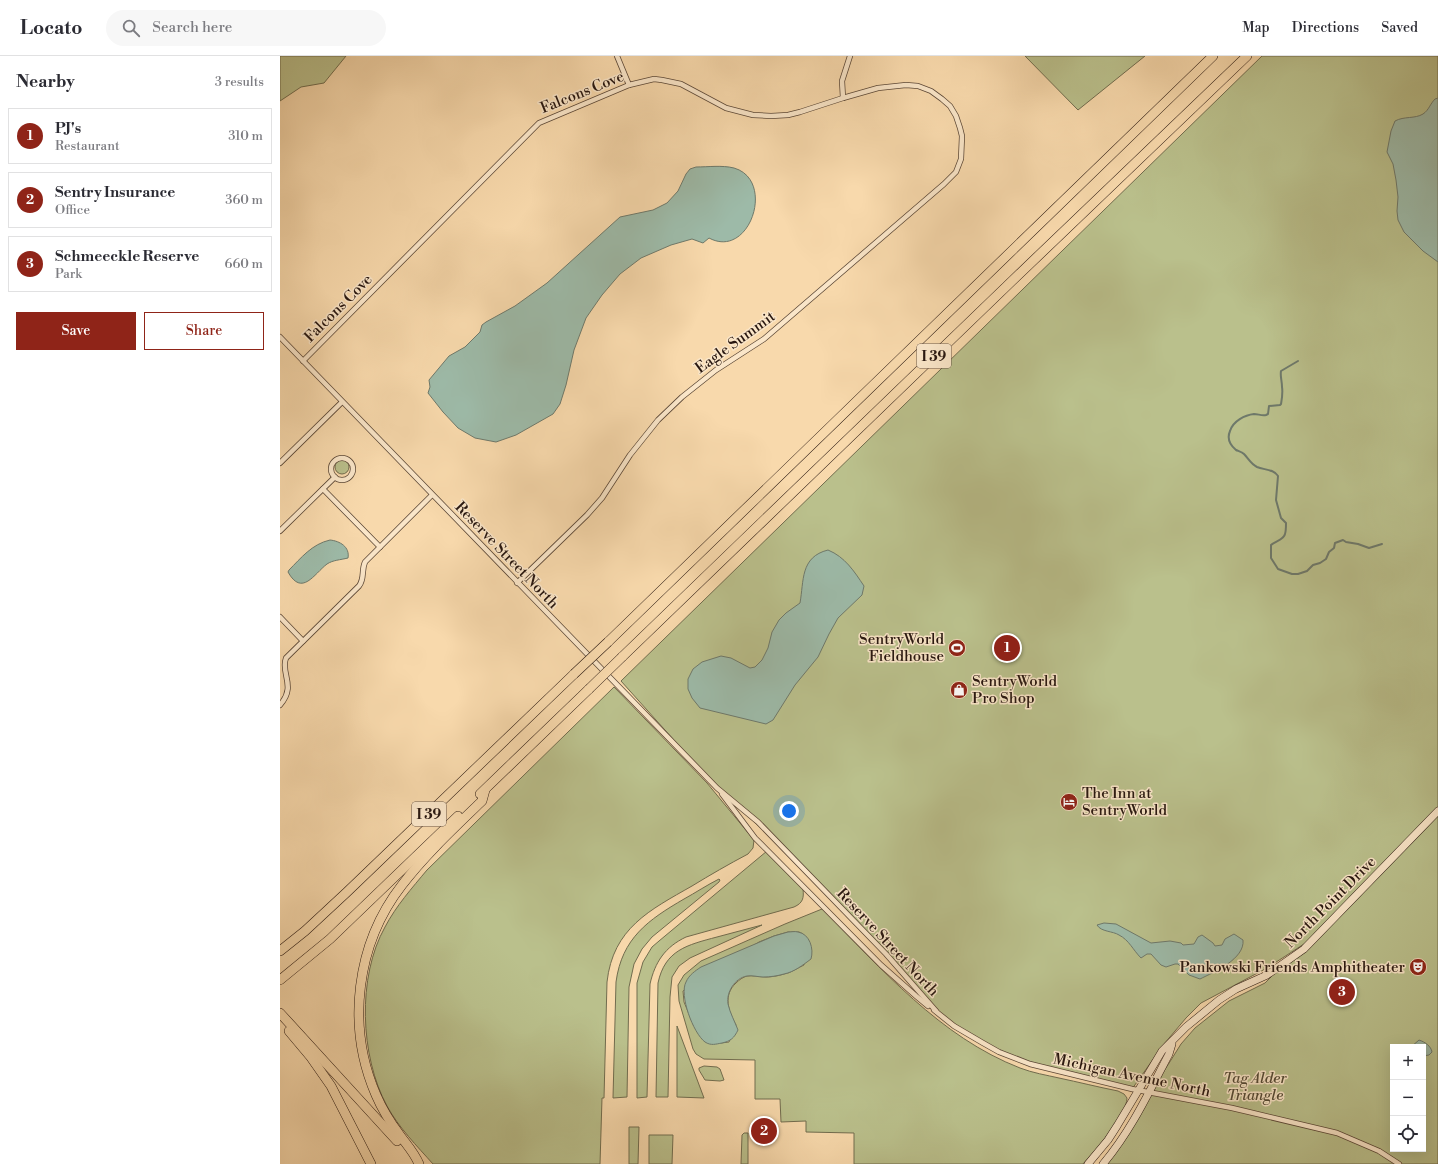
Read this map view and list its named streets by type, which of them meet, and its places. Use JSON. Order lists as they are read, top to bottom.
{
  "streets": {
    "highway": ["I 39"],
    "street": [
      "Falcons Cove",
      "Eagle Summit",
      "Reserve Street North",
      "North Point Drive",
      "Michigan Avenue North"
    ]
  },
  "crossings": [
    ["Falcons Cove", "Eagle Summit"],
    ["Falcons Cove", "Reserve Street North"],
    ["Eagle Summit", "Reserve Street North"],
    ["Reserve Street North", "Michigan Avenue North"],
    ["North Point Drive", "Michigan Avenue North"]
  ],
  "parks": ["Tag Alder Triangle"],
  "places": {
    "sports": ["SentryWorld Fieldhouse"],
    "shop": ["SentryWorld Pro Shop"],
    "hotel": ["The Inn at SentryWorld"],
    "theatre": ["Pankowski Friends Amphitheater"]
  },
  "page": {
    "header": "Locato",
    "search": "Search here",
    "nav": ["Map", "Directions", "Saved"],
    "heading": ["Nearby", "3 results"],
    "list": [
      {
        "mark": "1",
        "name": "PJ's",
        "note": "Restaurant",
        "value": "310 m"
      },
      {
        "mark": "2",
        "name": "Sentry Insurance",
        "note": "Office",
        "value": "360 m"
      },
      {
        "mark": "3",
        "name": "Schmeeckle Reserve",
        "note": "Park",
        "value": "660 m"
      }
    ],
    "buttons": ["Save", "Share"],
    "pins": ["1", "3", "2"],
    "map_buttons": ["+", "−"]
  }
}
